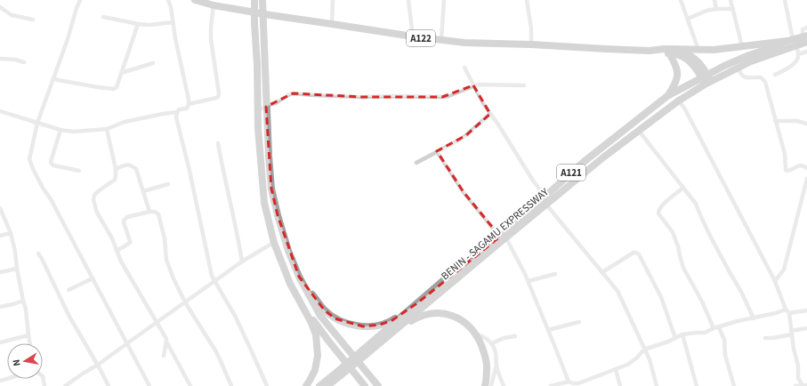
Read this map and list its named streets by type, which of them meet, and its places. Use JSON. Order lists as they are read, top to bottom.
{
  "streets": {
    "highway": ["A122", "A121", "BENIN - SAGAMU EXPRESSWAY"]
  },
  "crossings": [
    ["A122", "A121"],
    ["A122", "BENIN - SAGAMU EXPRESSWAY"],
    ["A121", "BENIN - SAGAMU EXPRESSWAY"]
  ],
  "north": "left"
}
